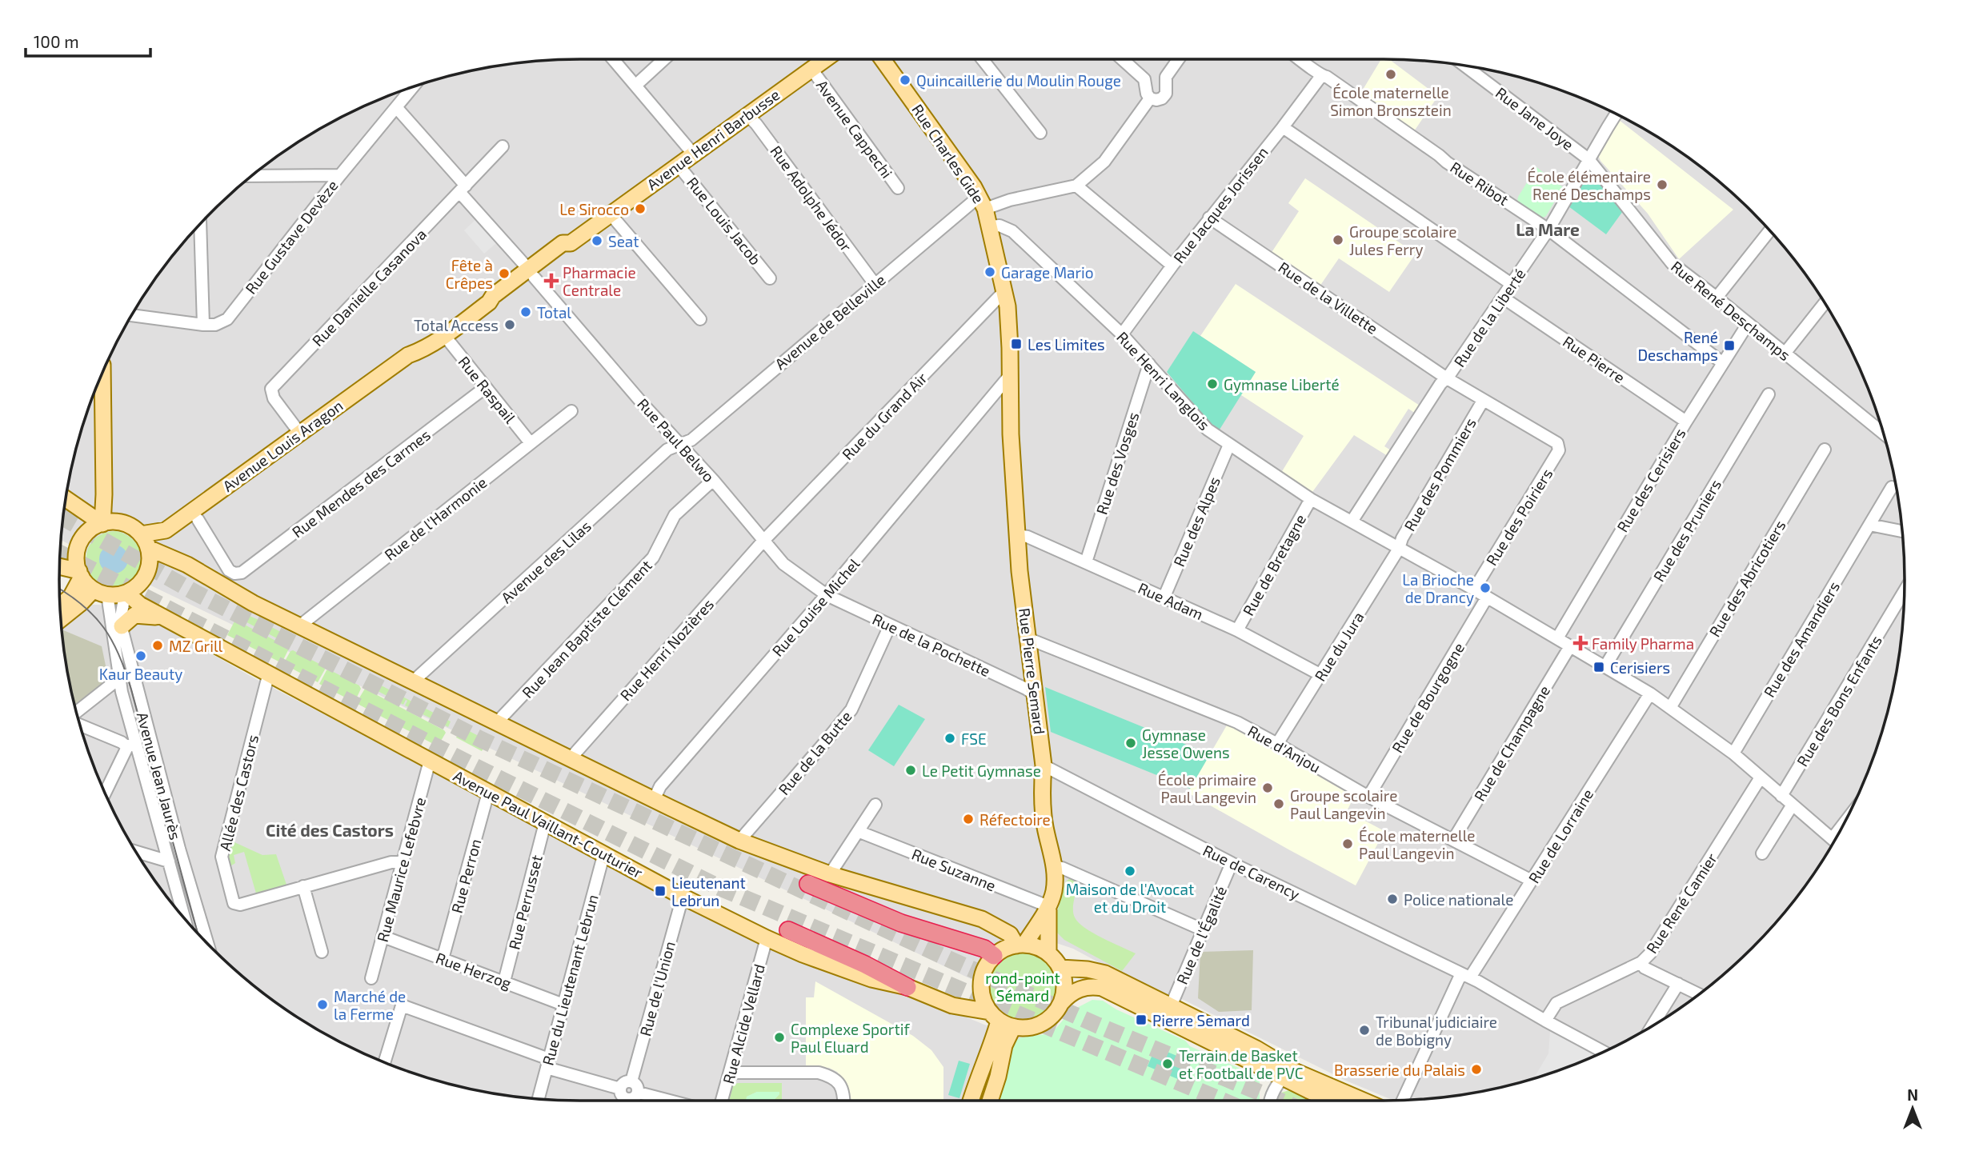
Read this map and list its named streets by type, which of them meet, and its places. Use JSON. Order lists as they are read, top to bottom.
{
  "streets": {
    "main road": [
      "Avenue Henri Barbusse",
      "Rue Charles Gide",
      "Avenue Louis Aragon",
      "Rue Pierre Semard",
      "Avenue Paul Vaillant-Couturier"
    ],
    "street": [
      "Rue Jane Joye",
      "Avenue Cappechi",
      "Rue Ribot",
      "Rue Adolphe Jédor",
      "Rue Jacques Jorissen",
      "Rue Louis Jacob",
      "Rue Gustave Devèze",
      "Rue Danielle Casanova",
      "Rue de la Villette",
      "Rue René Deschamps",
      "Rue de la Liberté",
      "Avenue de Belleville",
      "Rue Pierre",
      "Rue Henri Langlois",
      "Rue Raspail",
      "Rue du Grand Air",
      "Rue Paul Belwo",
      "Rue des Vosges",
      "Rue des Pommiers",
      "Rue des Cerisiers",
      "Rue Mendes des Carmes",
      "Rue des Poiriers",
      "Rue de l'Harmonie",
      "Rue des Alpes",
      "Rue des Pruniers",
      "Avenue des Lilas",
      "Rue de Bretagne",
      "Rue des Abricotiers",
      "Rue Adam",
      "Rue Louise Michel",
      "Rue Jean Baptiste Clément",
      "Rue des Amandiers",
      "Rue de la Pochette",
      "Rue du Jura",
      "Rue Henri Nozières",
      "Rue de Bourgogne",
      "Rue des Bons Enfants",
      "Rue de Champagne",
      "Rue d'Anjou",
      "Rue de la Butte",
      "Avenue Jean Jaurès",
      "Allée des Castors",
      "Rue de Lorraine",
      "Rue Maurice Lefebvre",
      "Rue Suzanne",
      "Rue de Carency",
      "Rue Perron",
      "Rue Perrusset",
      "Rue René Camier",
      "Rue de l'Égalité",
      "Rue Herzog",
      "Rue du Lieutenant Lebrun",
      "Rue de l'Union",
      "Rue Alcide Vellard"
    ]
  },
  "crossings": [
    ["Rue Jane Joye", "Rue René Deschamps"],
    ["Rue Jane Joye", "Rue de la Liberté"],
    ["Avenue Cappechi", "Avenue Henri Barbusse"],
    ["Avenue Henri Barbusse", "Rue Adolphe Jédor"],
    ["Avenue Henri Barbusse", "Rue Louis Jacob"],
    ["Avenue Henri Barbusse", "Avenue Louis Aragon"],
    ["Rue Charles Gide", "Avenue de Belleville"],
    ["Rue Charles Gide", "Rue Henri Langlois"],
    ["Rue Charles Gide", "Rue du Grand Air"],
    ["Rue Charles Gide", "Rue Louise Michel"],
    ["Rue Charles Gide", "Rue Pierre Semard"],
    ["Rue Ribot", "Rue Jacques Jorissen"],
    ["Rue Ribot", "Rue de la Liberté"],
    ["Rue Ribot", "Rue des Cerisiers"],
    ["Rue Adolphe Jédor", "Avenue de Belleville"],
    ["Rue Jacques Jorissen", "Rue de la Villette"],
    ["Rue Jacques Jorissen", "Rue Henri Langlois"],
    ["Rue Gustave Devèze", "Rue Paul Belwo"],
    ["Rue Danielle Casanova", "Rue Paul Belwo"],
    ["Rue Danielle Casanova", "Avenue Louis Aragon"],
    ["Rue de la Villette", "Rue de la Liberté"],
    ["Rue de la Villette", "Rue des Pommiers"],
    ["Rue de la Villette", "Rue des Poiriers"],
    ["Rue René Deschamps", "Rue de la Liberté"],
    ["Rue René Deschamps", "Rue des Cerisiers"],
    ["Rue de la Liberté", "Rue Pierre"],
    ["Rue de la Liberté", "Rue Henri Langlois"],
    ["Avenue de Belleville", "Rue Paul Belwo"],
    ["Avenue de Belleville", "Avenue des Lilas"],
    ["Rue Pierre", "Rue des Cerisiers"],
    ["Rue Henri Langlois", "Rue des Vosges"],
    ["Rue Henri Langlois", "Rue des Pommiers"],
    ["Rue Henri Langlois", "Rue des Cerisiers"],
    ["Rue Henri Langlois", "Rue des Poiriers"],
    ["Rue Henri Langlois", "Rue des Alpes"],
    ["Rue Henri Langlois", "Rue des Pruniers"],
    ["Rue Henri Langlois", "Rue de Bretagne"],
    ["Rue Henri Langlois", "Rue des Abricotiers"],
    ["Rue Henri Langlois", "Rue des Amandiers"],
    ["Rue Henri Langlois", "Rue du Jura"],
    ["Rue Henri Langlois", "Rue de Bourgogne"],
    ["Rue Henri Langlois", "Rue des Bons Enfants"],
    ["Rue Henri Langlois", "Rue de Champagne"],
    ["Rue Henri Langlois", "Rue de Lorraine"],
    ["Rue Henri Langlois", "Rue René Camier"],
    ["Rue Raspail", "Avenue Louis Aragon"],
    ["Rue Raspail", "Rue Mendes des Carmes"],
    ["Rue Raspail", "Rue de l'Harmonie"],
    ["Rue du Grand Air", "Rue Paul Belwo"],
    ["Rue du Grand Air", "Rue Henri Nozières"],
    ["Rue Paul Belwo", "Avenue Louis Aragon"],
    ["Rue Paul Belwo", "Avenue des Lilas"],
    ["Rue Paul Belwo", "Rue Louise Michel"],
    ["Rue Paul Belwo", "Rue Jean Baptiste Clément"],
    ["Rue Paul Belwo", "Rue de la Pochette"],
    ["Rue Paul Belwo", "Rue Henri Nozières"],
    ["Avenue Louis Aragon", "Rue Mendes des Carmes"],
    ["Avenue Louis Aragon", "Avenue Jean Jaurès"],
    ["Avenue Louis Aragon", "Avenue Paul Vaillant-Couturier"],
    ["Rue des Vosges", "Rue Adam"],
    ["Rue des Pommiers", "Rue du Jura"],
    ["Rue des Alpes", "Rue Adam"],
    ["Rue de Bretagne", "Rue Adam"],
    ["Rue Adam", "Rue du Jura"],
    ["Rue Adam", "Rue Pierre Semard"],
    ["Rue Louise Michel", "Rue de la Pochette"],
    ["Rue de la Pochette", "Rue Pierre Semard"],
    ["Rue de la Pochette", "Rue de la Butte"],
    ["Rue du Jura", "Rue d'Anjou"],
    ["Rue Pierre Semard", "Rue d'Anjou"],
    ["Rue Pierre Semard", "Avenue Paul Vaillant-Couturier"],
    ["Rue Pierre Semard", "Rue Suzanne"],
    ["Rue Pierre Semard", "Rue de Carency"],
    ["Rue de Bourgogne", "Rue d'Anjou"],
    ["Rue de Champagne", "Rue d'Anjou"],
    ["Rue d'Anjou", "Rue de Lorraine"],
    ["Avenue Jean Jaurès", "Avenue Paul Vaillant-Couturier"],
    ["Allée des Castors", "Avenue Paul Vaillant-Couturier"],
    ["Allée des Castors", "Rue Maurice Lefebvre"],
    ["Avenue Paul Vaillant-Couturier", "Rue Maurice Lefebvre"],
    ["Avenue Paul Vaillant-Couturier", "Rue Perron"],
    ["Avenue Paul Vaillant-Couturier", "Rue Perrusset"],
    ["Avenue Paul Vaillant-Couturier", "Rue du Lieutenant Lebrun"],
    ["Avenue Paul Vaillant-Couturier", "Rue de l'Union"],
    ["Avenue Paul Vaillant-Couturier", "Rue Alcide Vellard"],
    ["Rue de Lorraine", "Rue de Carency"],
    ["Rue Maurice Lefebvre", "Rue Herzog"],
    ["Rue de Carency", "Rue de l'Égalité"],
    ["Rue Perron", "Rue Herzog"],
    ["Rue Perrusset", "Rue Herzog"],
    ["Rue Herzog", "Rue du Lieutenant Lebrun"]
  ],
  "districts": ["La Mare", "Cité des Castors"],
  "parks": ["rond-point Sémard"],
  "places": {
    "other": [
      "École maternelle Simon Bronsztein",
      "Quincaillerie du Moulin Rouge",
      "École élémentaire René Deschamps",
      "Le Sirocco",
      "Groupe scolaire Jules Ferry",
      "Seat",
      "Garage Mario",
      "Fête à Crêpes",
      "Total",
      "Total Access",
      "Gymnase Liberté",
      "La Brioche de Drancy",
      "MZ Grill",
      "Kaur Beauty",
      "FSE",
      "Gymnase Jesse Owens",
      "Le Petit Gymnase",
      "École primaire Paul Langevin",
      "Groupe scolaire Paul Langevin",
      "Réfectoire",
      "École maternelle Paul Langevin",
      "Maison de l'Avocat et du Droit",
      "Police nationale",
      "Marché de la Ferme",
      "Tribunal judiciaire de Bobigny",
      "Complexe Sportif Paul Eluard",
      "Terrain de Basket et Football de PVC",
      "Brasserie du Palais"
    ],
    "health": ["Pharmacie Centrale", "Family Pharma"],
    "transit": [
      "Les Limites",
      "René Deschamps",
      "Cerisiers",
      "Lieutenant Lebrun",
      "Pierre Semard"
    ]
  },
  "scale_bar": "100 m",
  "north": "top"
}
